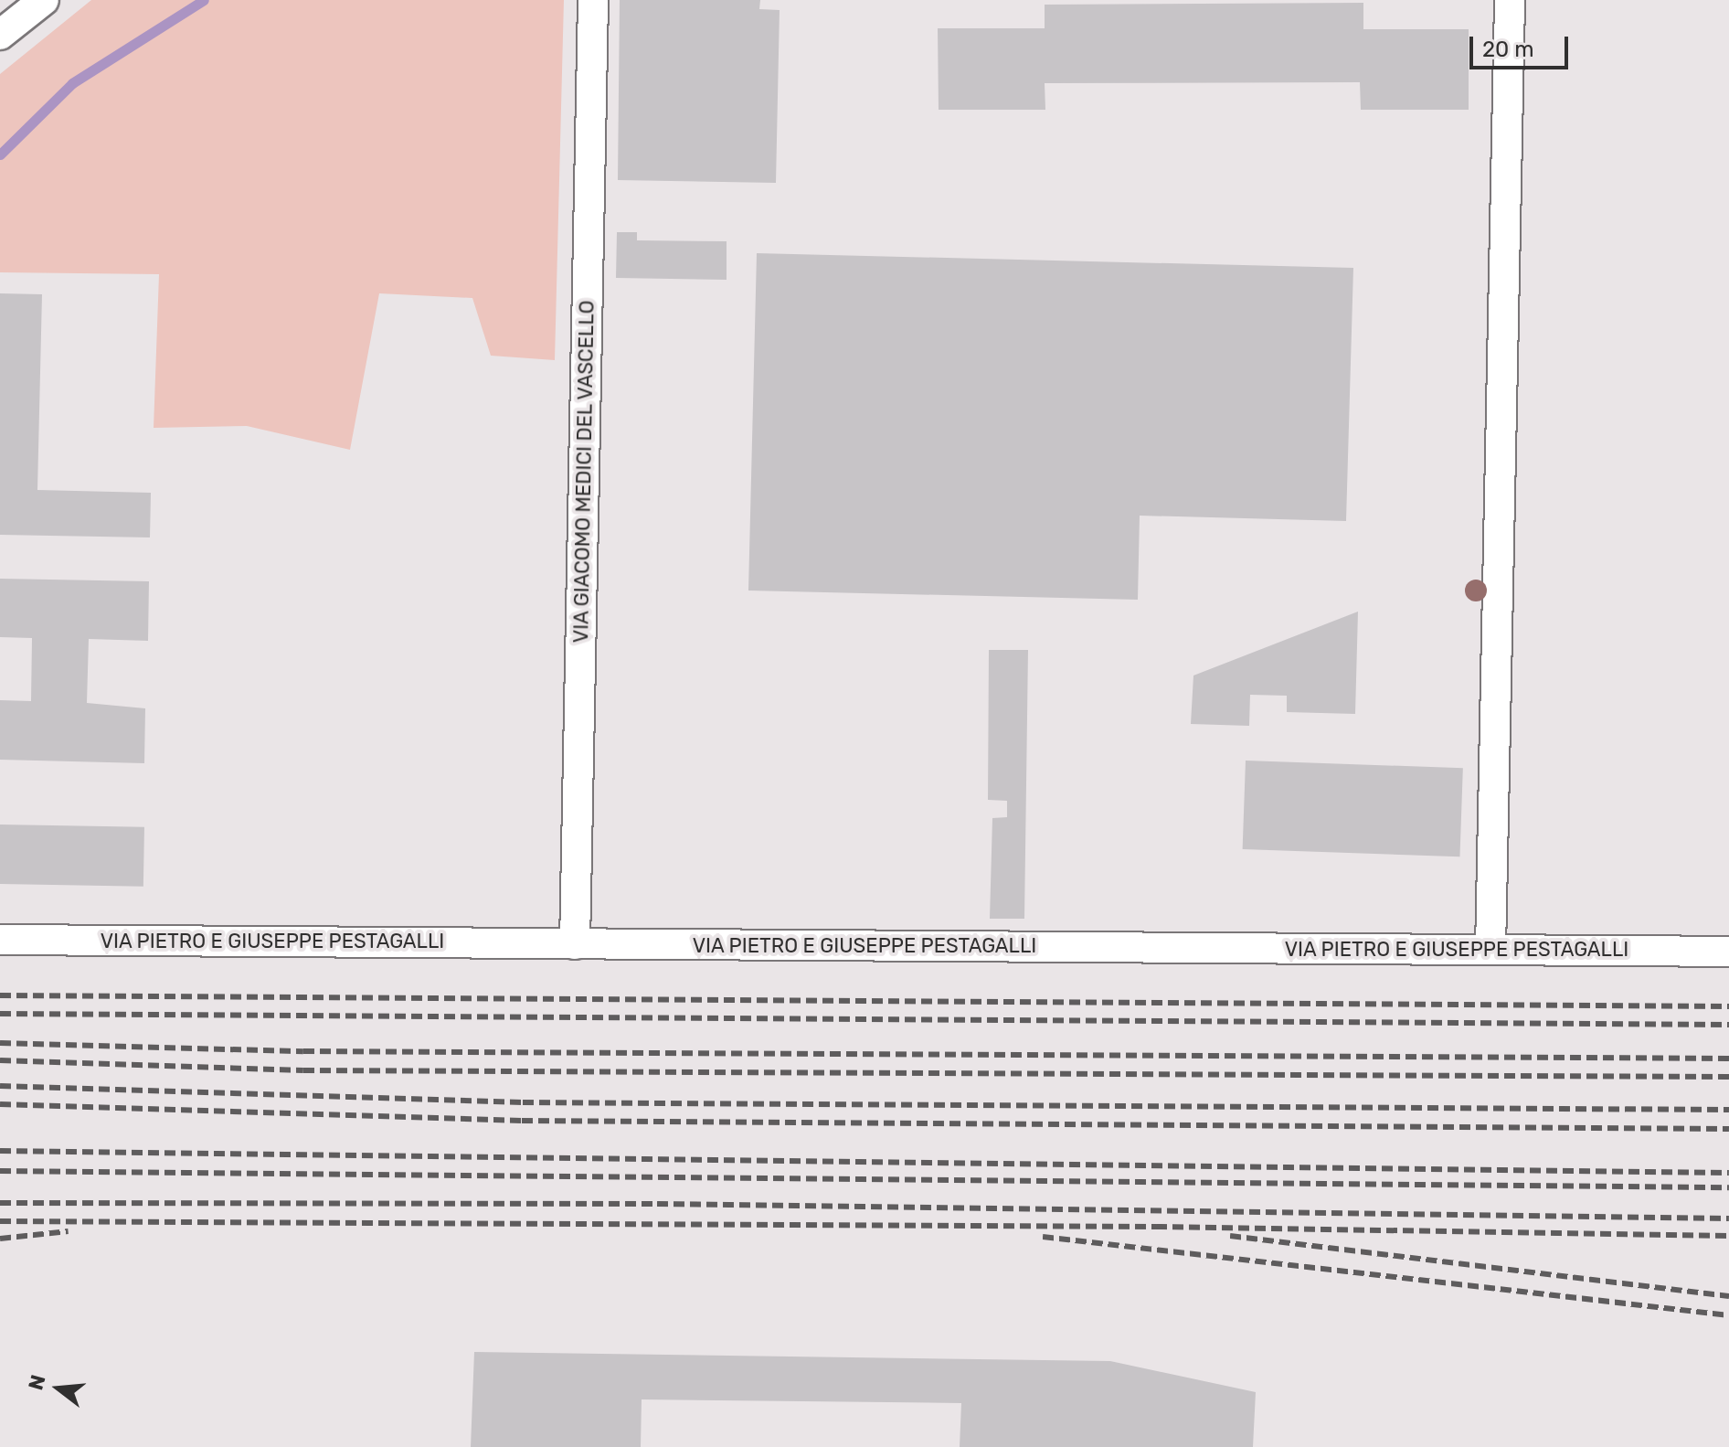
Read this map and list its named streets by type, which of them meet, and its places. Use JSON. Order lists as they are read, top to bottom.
{
  "streets": {
    "street": ["VIA GIACOMO MEDICI DEL VASCELLO", "VIA PIETRO E GIUSEPPE PESTAGALLI"]
  },
  "crossings": [
    ["VIA GIACOMO MEDICI DEL VASCELLO", "VIA PIETRO E GIUSEPPE PESTAGALLI"]
  ],
  "scale_bar": "20 m",
  "north": "left"
}
